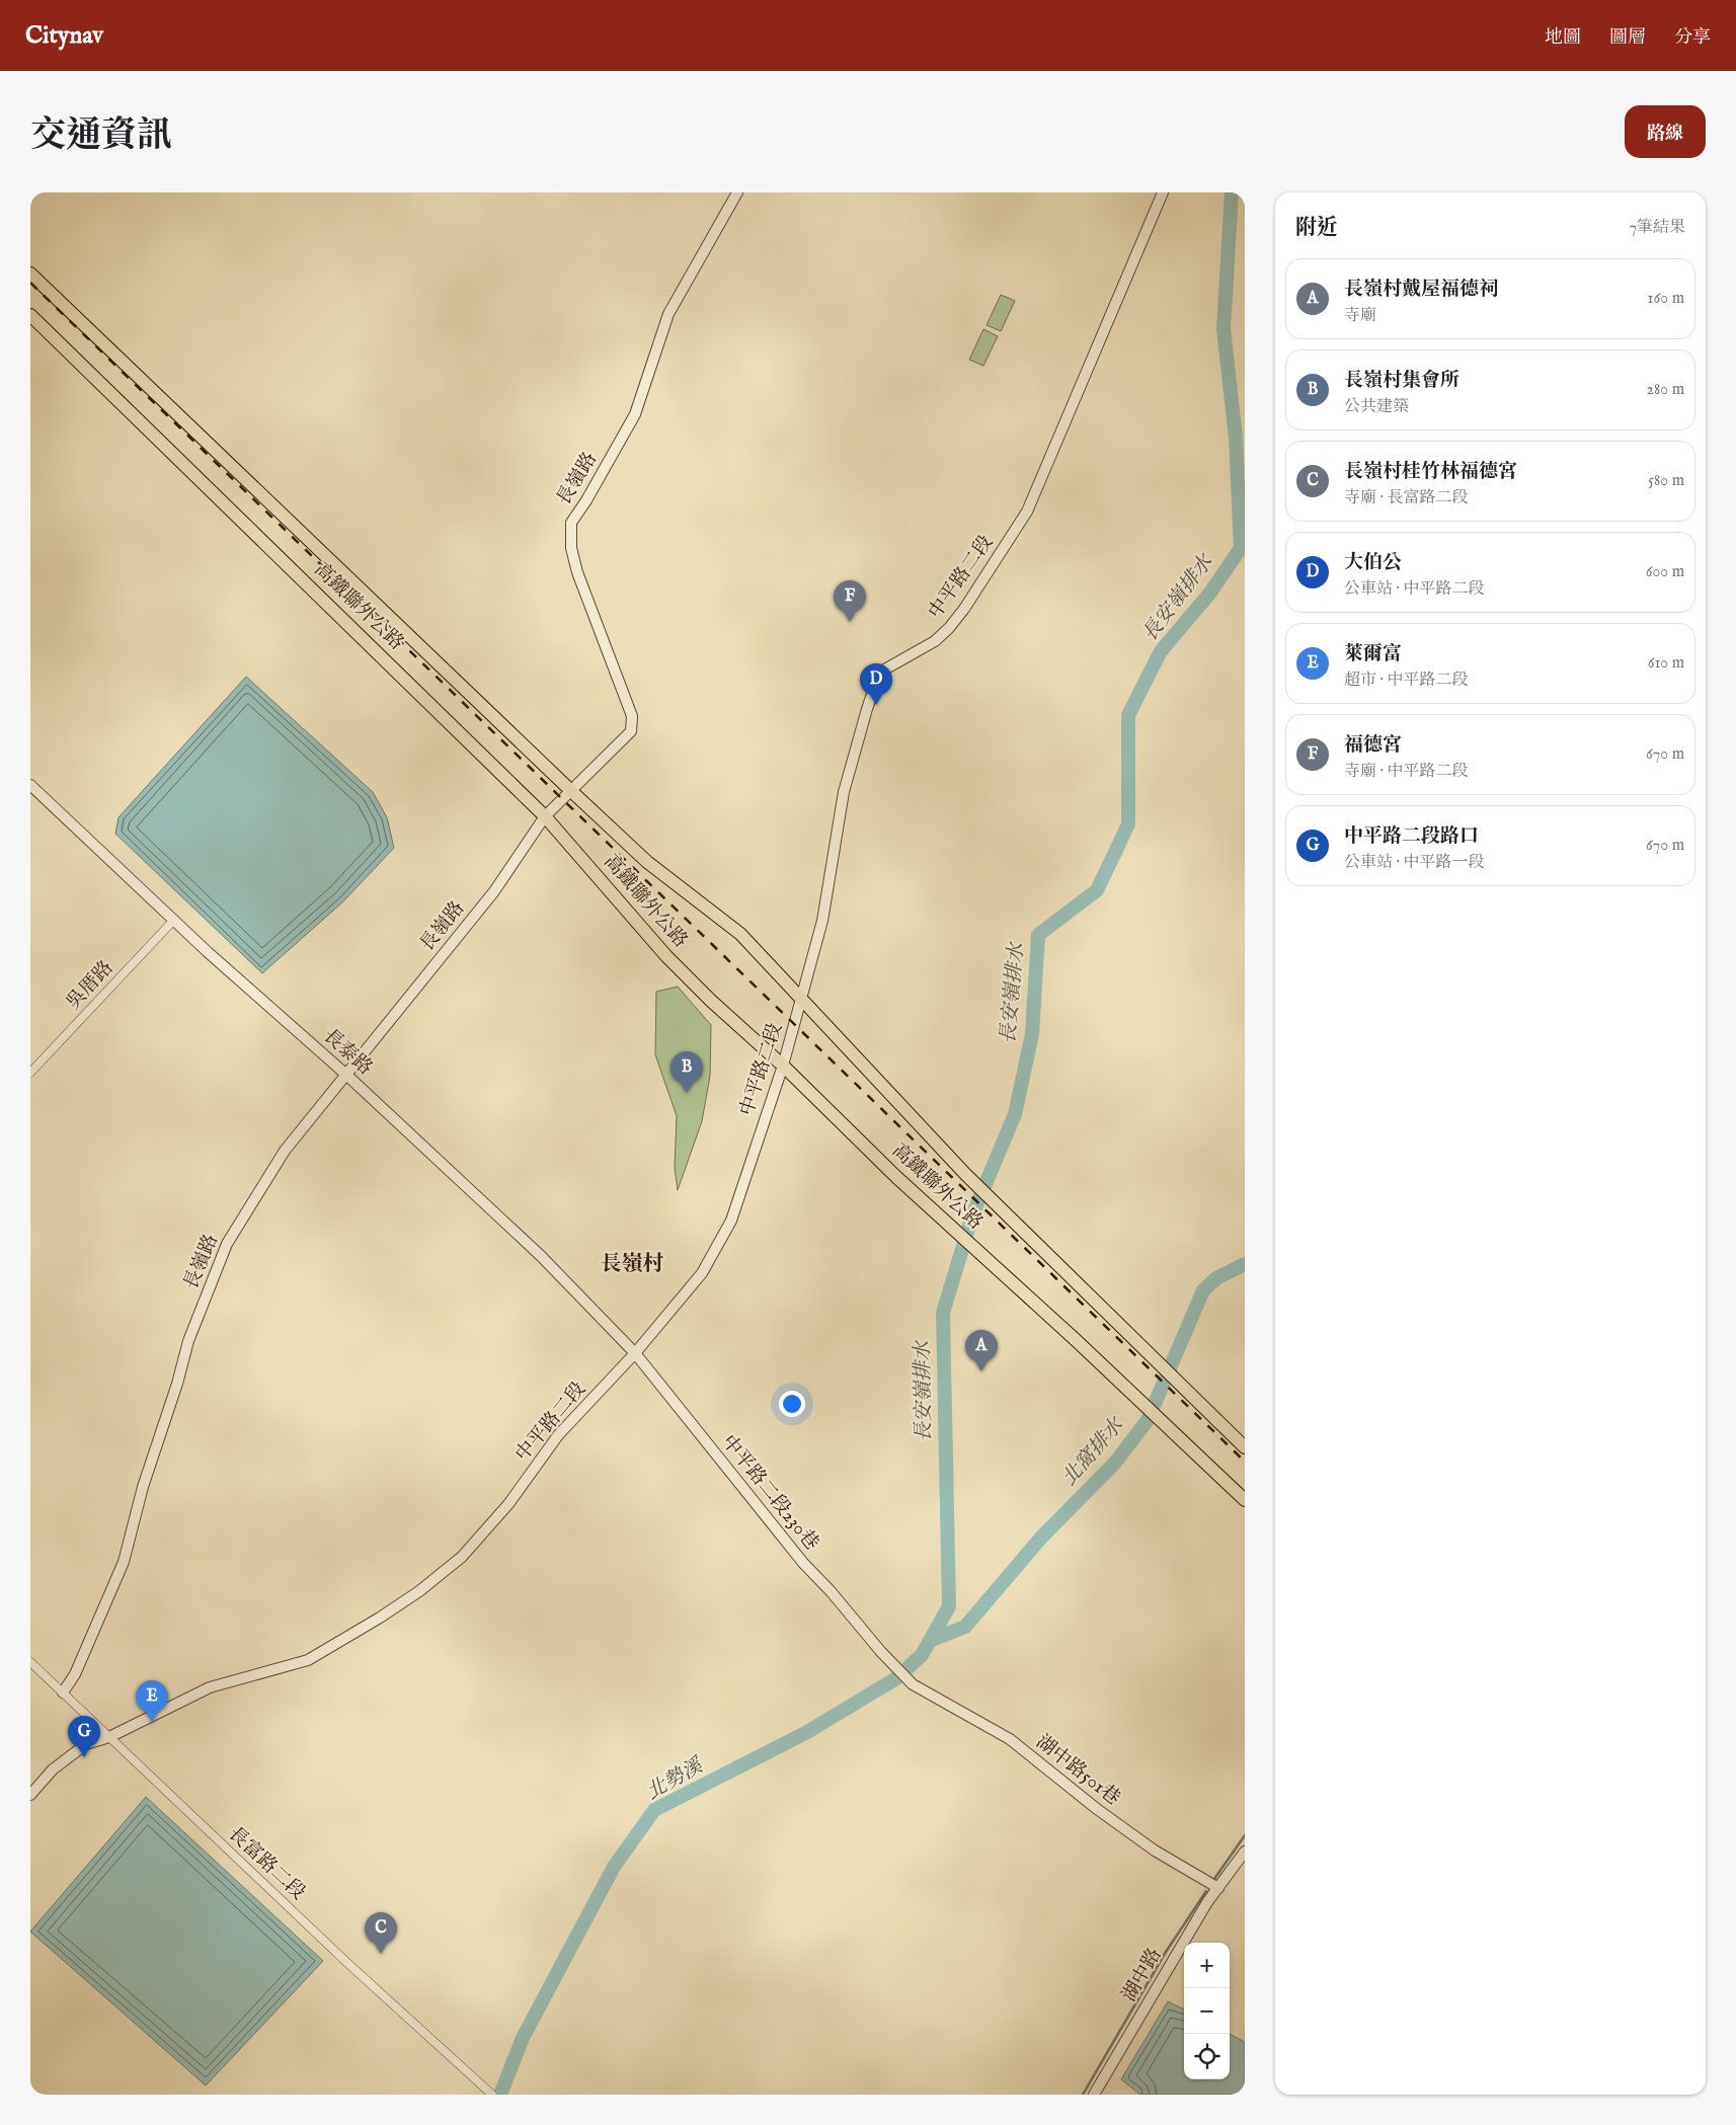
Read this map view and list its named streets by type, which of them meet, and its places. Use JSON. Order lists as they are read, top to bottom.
{
  "streets": {
    "main road": ["高鐵聯外公路"],
    "street": [
      "長嶺路",
      "中平路二段",
      "吳厝路",
      "長泰路",
      "中平路二段230巷",
      "湖中路501巷",
      "長富路二段",
      "湖中路"
    ]
  },
  "crossings": [
    ["長嶺路", "高鐵聯外公路"],
    ["長嶺路", "長泰路"],
    ["長嶺路", "長富路二段"],
    ["中平路二段", "高鐵聯外公路"],
    ["中平路二段", "長泰路"],
    ["中平路二段", "中平路二段230巷"],
    ["中平路二段", "長富路二段"],
    ["吳厝路", "長泰路"],
    ["長泰路", "中平路二段230巷"],
    ["中平路二段230巷", "湖中路501巷"],
    ["湖中路501巷", "湖中路"]
  ],
  "districts": ["長嶺村"],
  "water": ["長安嶺排水", "北窩排水", "北勢溪"],
  "page": {
    "header": "Citynav",
    "nav": ["地圖", "圖層", "分享"],
    "title": "交通資訊",
    "buttons": "路線",
    "heading": ["附近", "7筆結果"],
    "list": [
      {
        "mark": "A",
        "name": "長嶺村戴屋福德祠",
        "note": "寺廟",
        "value": "160 m"
      },
      {
        "mark": "B",
        "name": "長嶺村集會所",
        "note": "公共建築",
        "value": "280 m"
      },
      {
        "mark": "C",
        "name": "長嶺村桂竹林福德宮",
        "note": "寺廟 · 長富路二段",
        "value": "580 m"
      },
      {
        "mark": "D",
        "name": "大伯公",
        "note": "公車站 · 中平路二段",
        "value": "600 m"
      },
      {
        "mark": "E",
        "name": "萊爾富",
        "note": "超市 · 中平路二段",
        "value": "610 m"
      },
      {
        "mark": "F",
        "name": "福德宮",
        "note": "寺廟 · 中平路二段",
        "value": "670 m"
      },
      {
        "mark": "G",
        "name": "中平路二段路口",
        "note": "公車站 · 中平路一段",
        "value": "670 m"
      }
    ],
    "pins": [
      "F",
      "D",
      "B",
      "A",
      "E",
      "G",
      "C"
    ],
    "map_buttons": ["+", "−"]
  }
}
